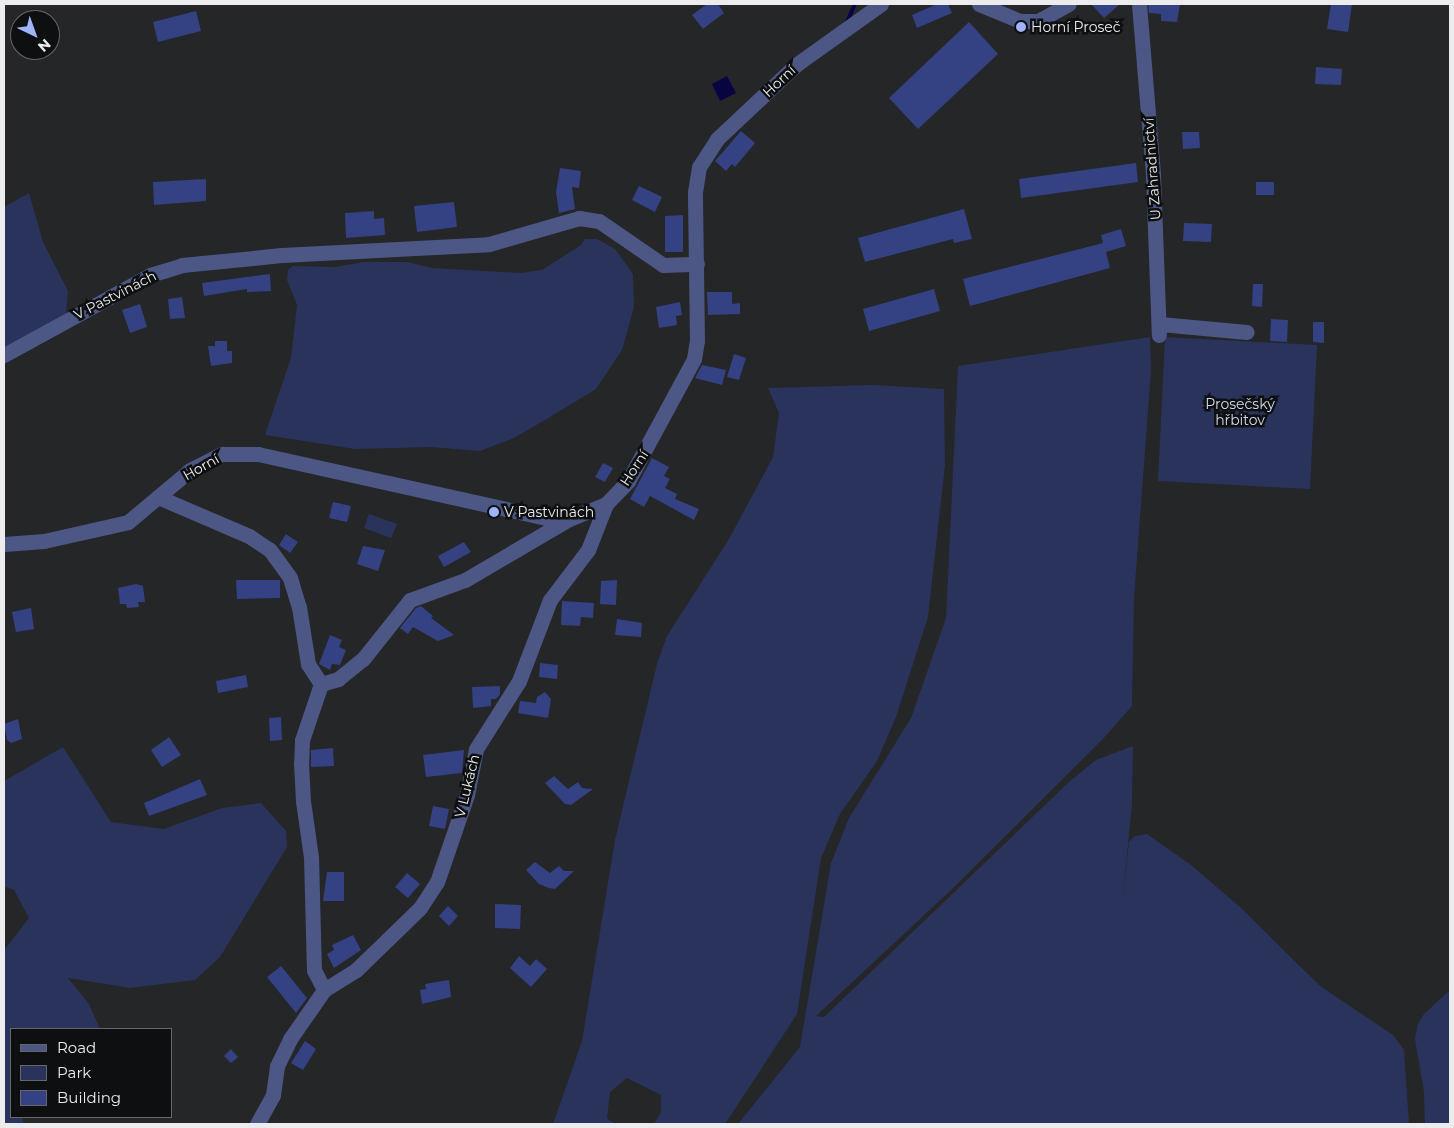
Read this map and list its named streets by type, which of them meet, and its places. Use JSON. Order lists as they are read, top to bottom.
{
  "streets": {
    "street": [
      "Horní",
      "U Zahradnictví",
      "V Pastvinách",
      "V Lukách"
    ]
  },
  "crossings": [
    ["Horní", "V Pastvinách"],
    ["Horní", "V Lukách"]
  ],
  "parks": ["Prosečský hřbitov"],
  "places": ["Horní Proseč", "V Pastvinách"],
  "legend": ["Road", "Park", "Building"],
  "north": "bottom right"
}
